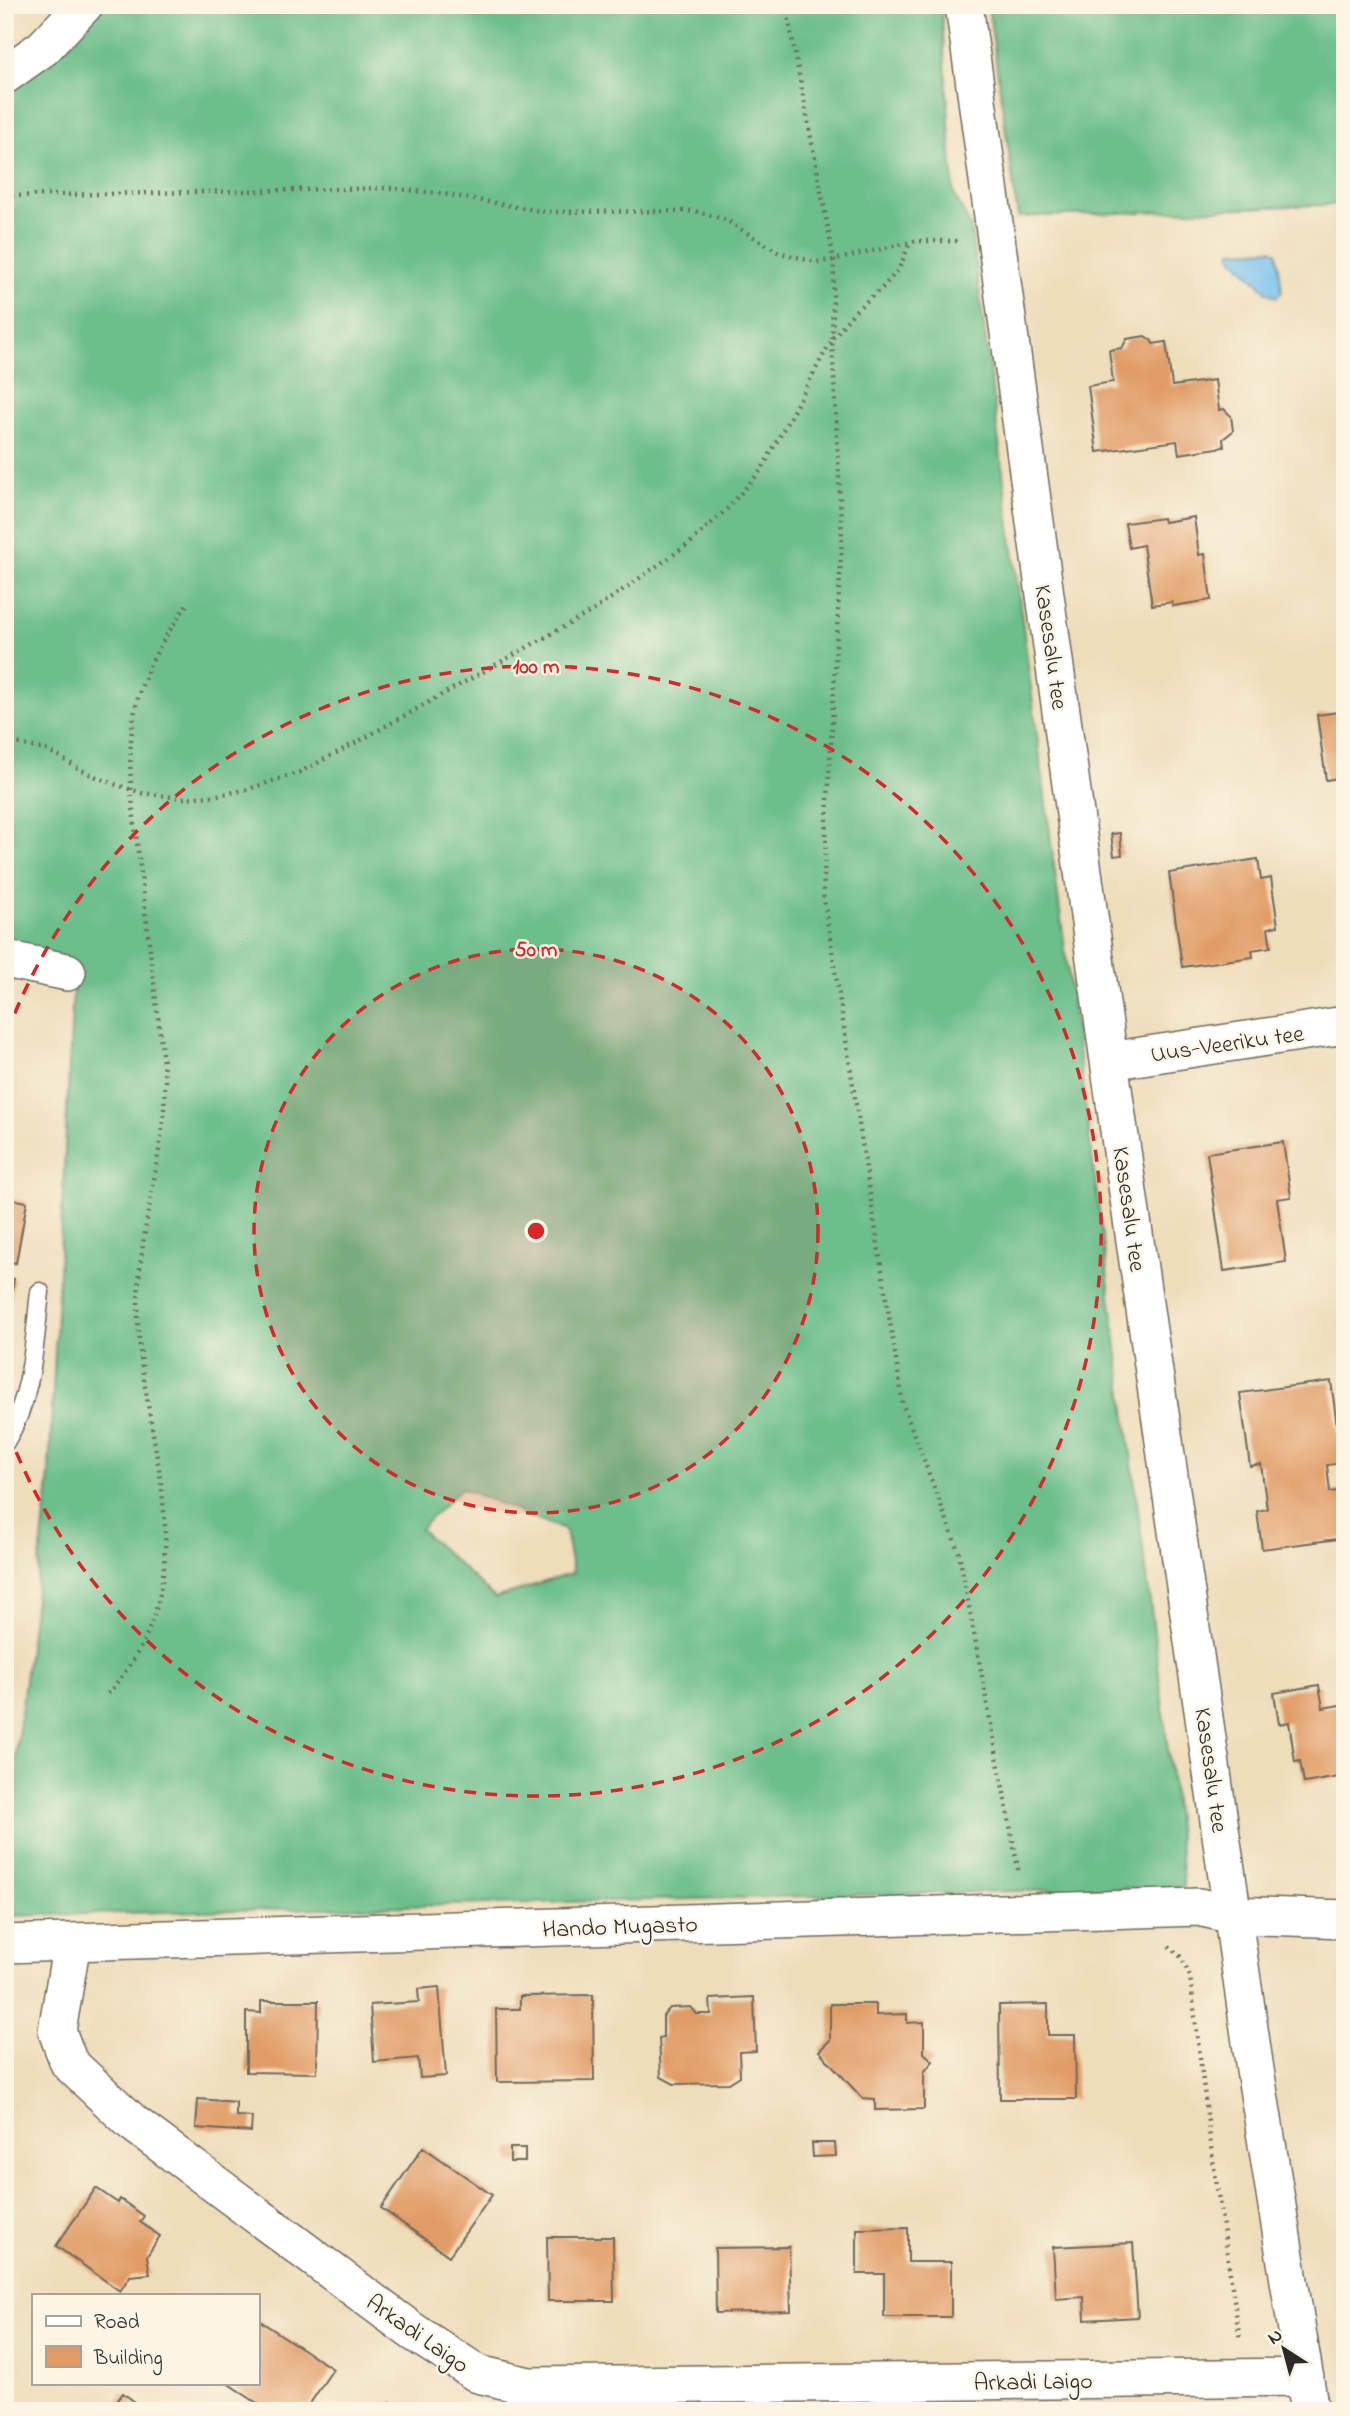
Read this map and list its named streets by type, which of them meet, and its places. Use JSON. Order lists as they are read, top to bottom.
{
  "streets": {
    "street": [
      "Kasesalu tee",
      "Uus-Veeriku tee",
      "Hando Mugasto",
      "Arkadi Laigo"
    ]
  },
  "crossings": [
    ["Kasesalu tee", "Uus-Veeriku tee"],
    ["Kasesalu tee", "Hando Mugasto"],
    ["Kasesalu tee", "Arkadi Laigo"],
    ["Hando Mugasto", "Arkadi Laigo"]
  ],
  "legend": ["Road", "Building"],
  "north": "top left",
  "rings": ["100 m", "50 m"]
}
